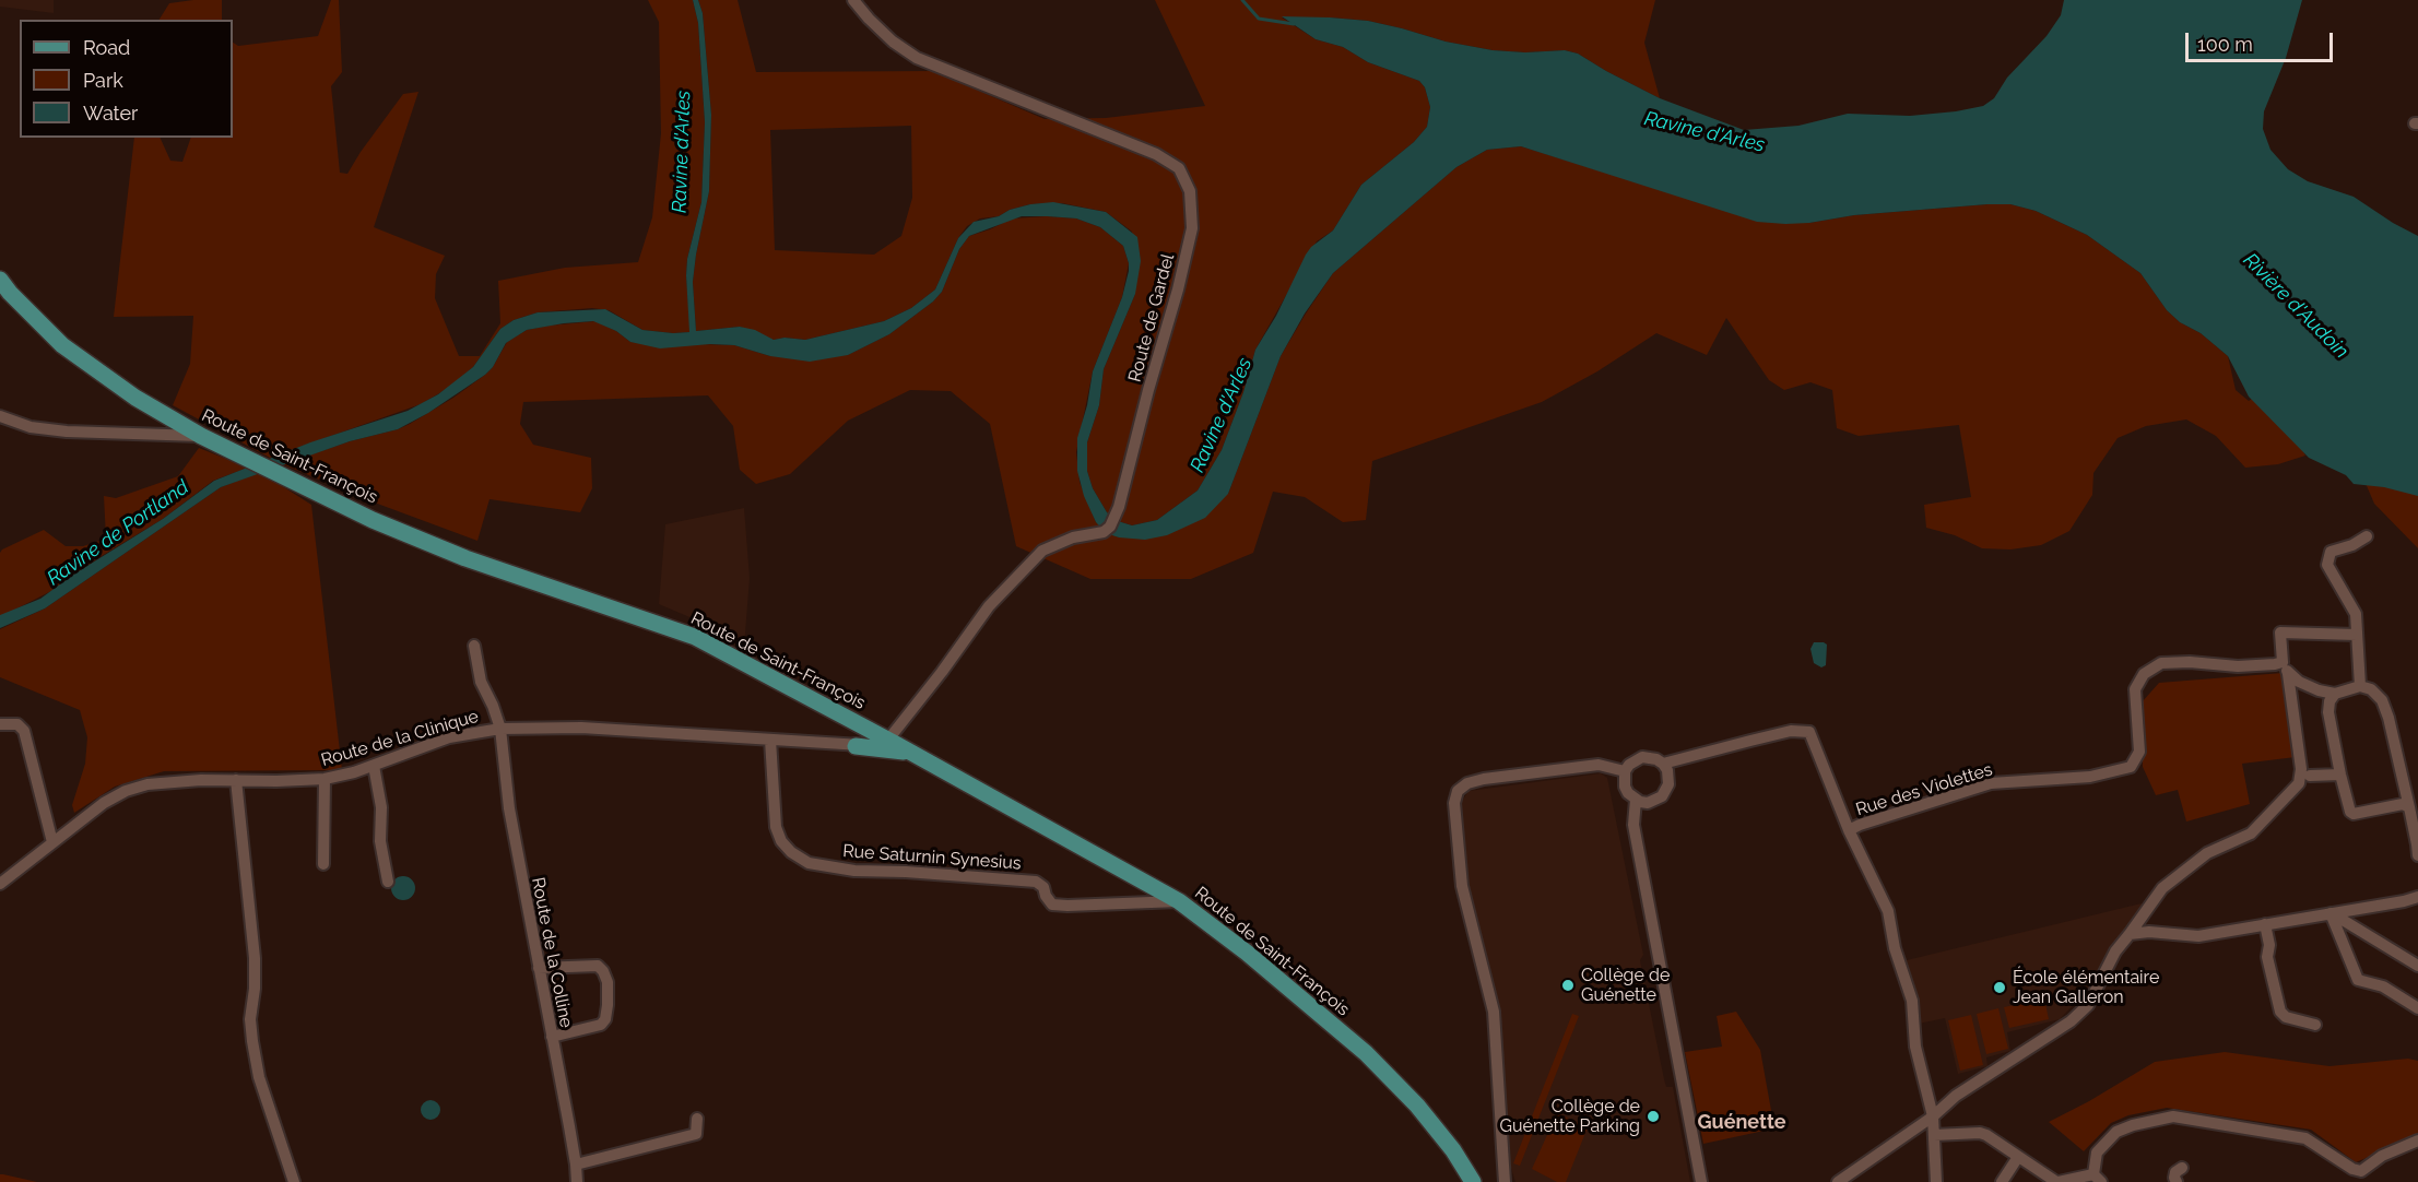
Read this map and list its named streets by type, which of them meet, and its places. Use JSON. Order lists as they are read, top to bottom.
{
  "streets": {
    "main road": ["Route de Saint-François"],
    "street": [
      "Route de Gardel",
      "Route de la Clinique",
      "Rue des Violettes",
      "Rue Saturnin Synesius",
      "Route de la Colline"
    ]
  },
  "crossings": [
    ["Route de Gardel", "Route de Saint-François"],
    ["Route de Saint-François", "Rue Saturnin Synesius"],
    ["Route de la Clinique", "Rue Saturnin Synesius"],
    ["Route de la Clinique", "Route de la Colline"]
  ],
  "districts": ["Guénette"],
  "water": ["Ravine d'Arles", "Rivière d'Audoin", "Ravine de Portland"],
  "places": ["Collège de Guénette", "École élémentaire Jean Galleron", "Collège de Guénette Parking"],
  "legend": ["Road", "Park", "Water"],
  "scale_bar": "100 m"
}
